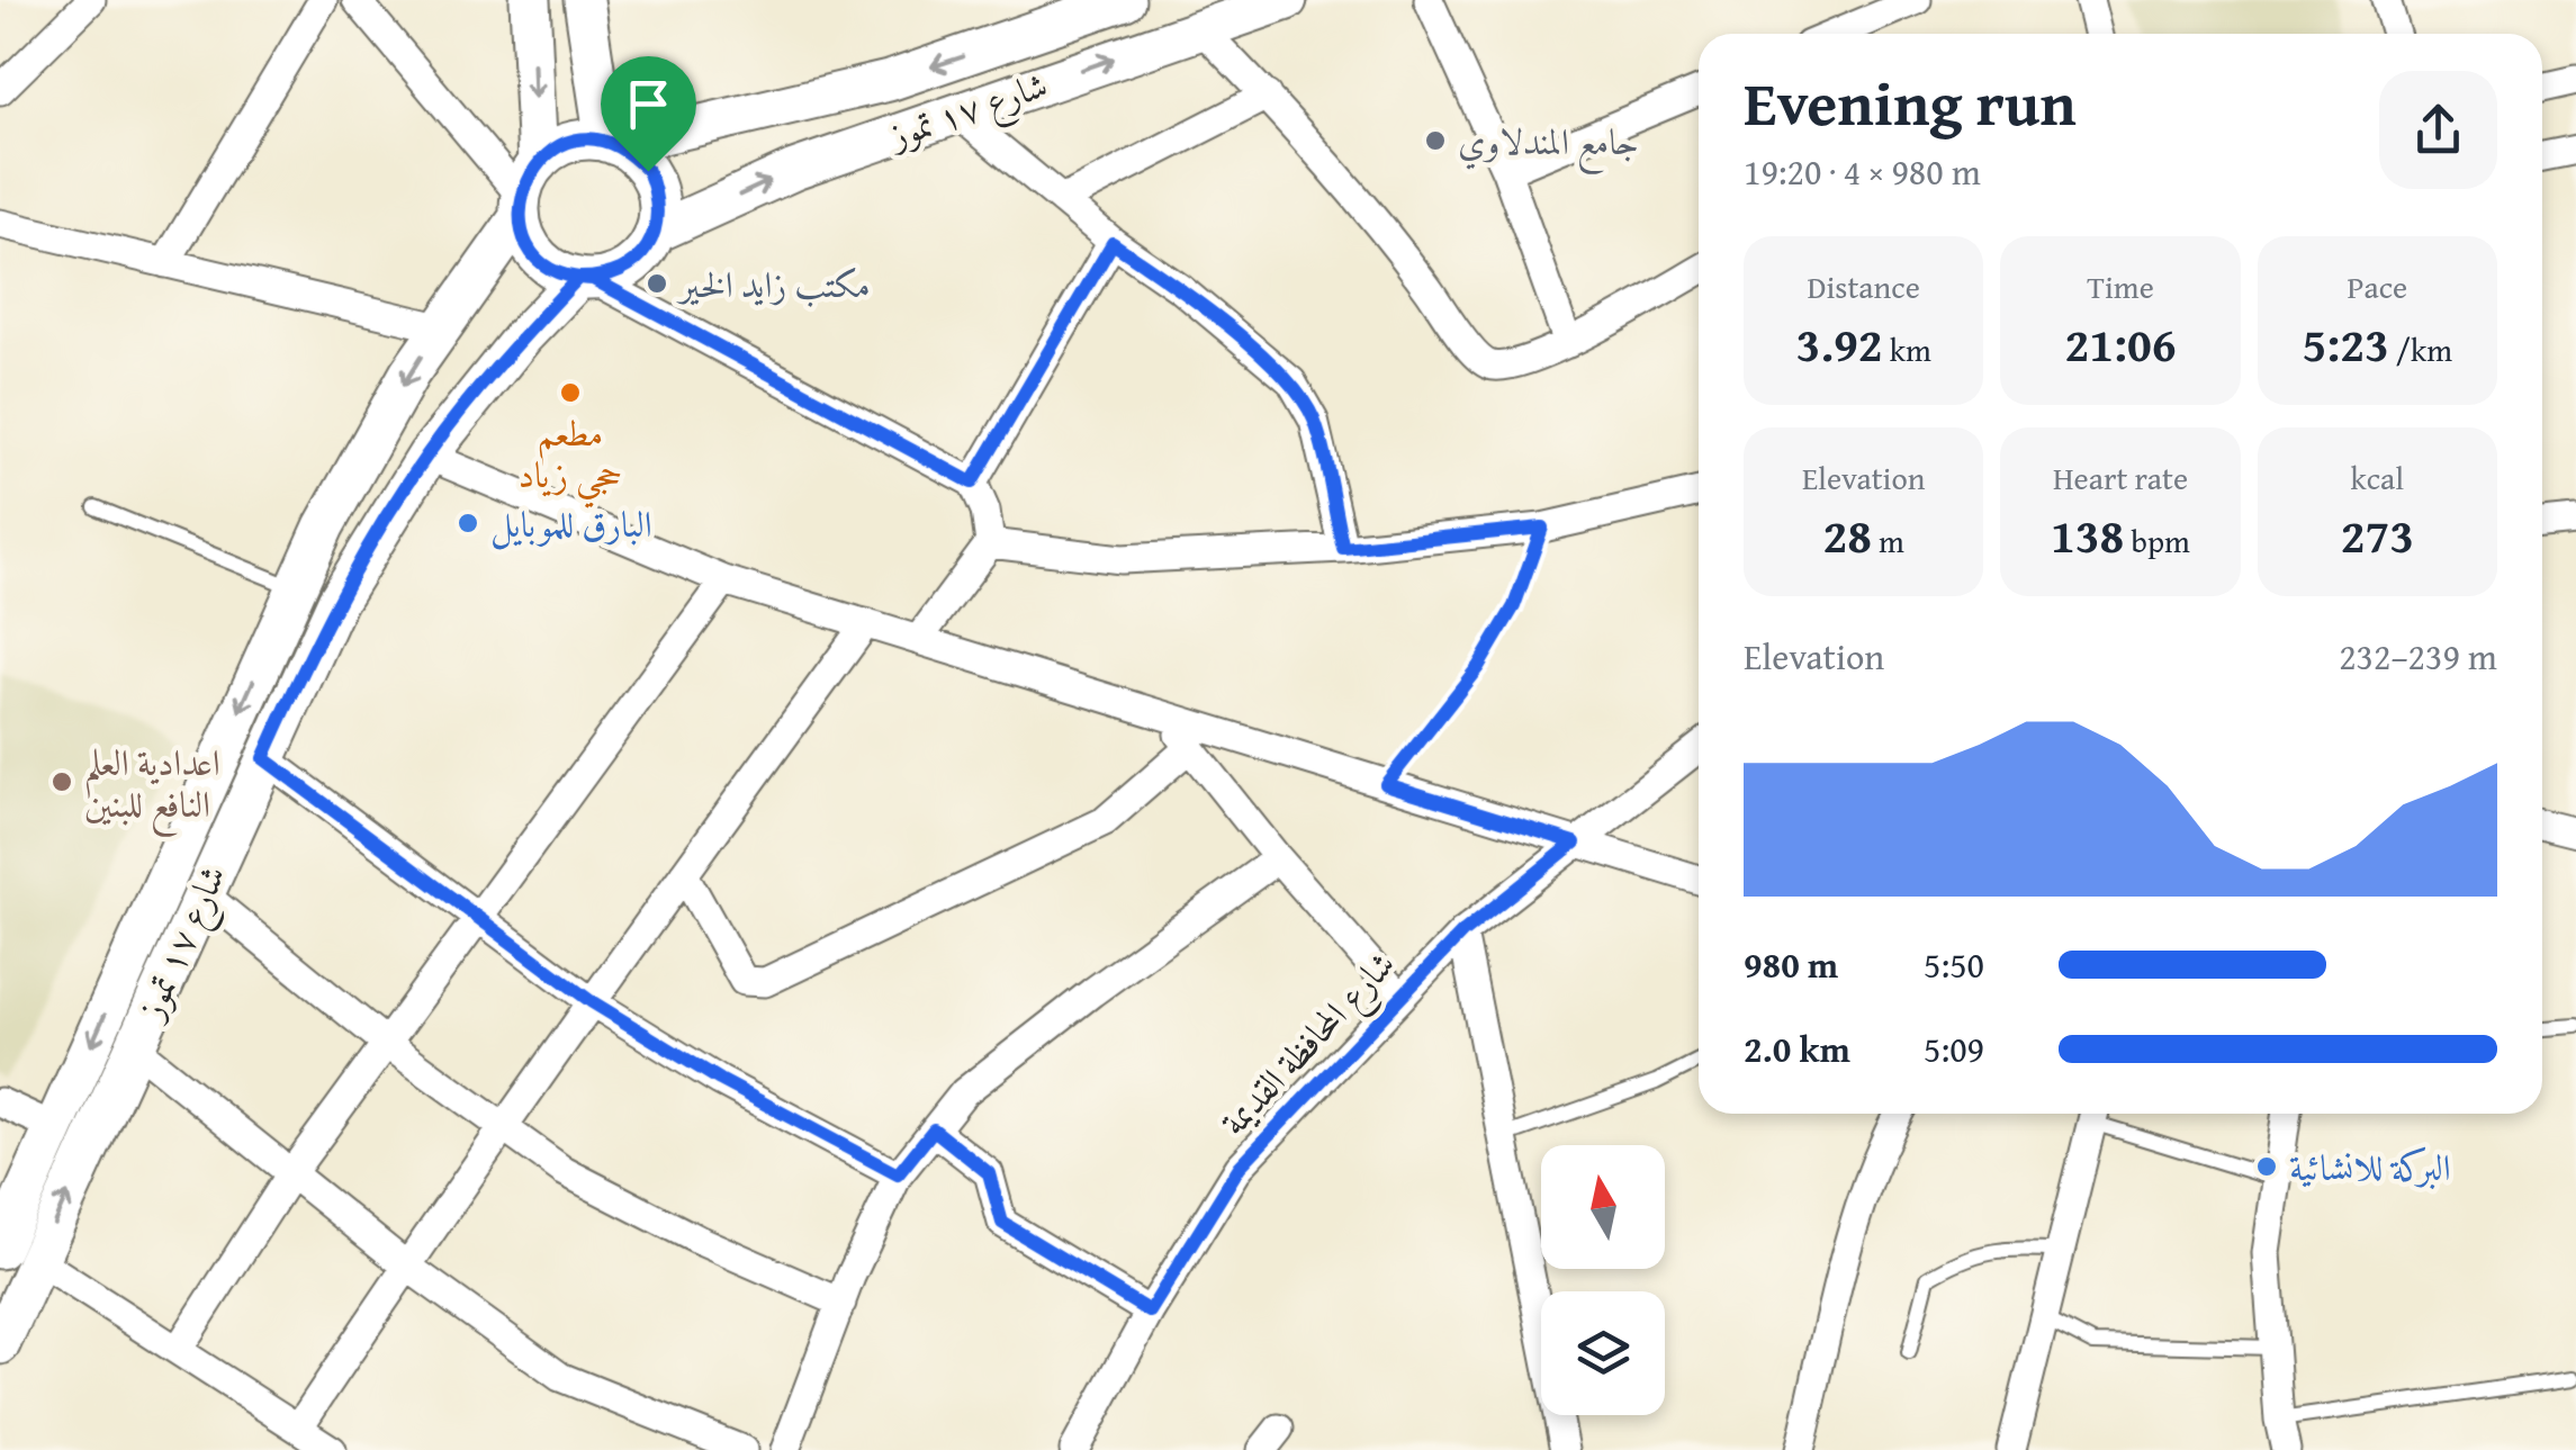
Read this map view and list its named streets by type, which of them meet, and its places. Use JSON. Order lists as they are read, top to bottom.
{
  "streets": {
    "main road": ["شارع ١٧ تموز"],
    "street": ["شارع المحافظة القديمة"]
  },
  "places": [
    "جامع المندلاوي",
    "مكتب زايد الخير",
    "مطعم حجي زياد",
    "البارق للموبايل",
    "اعدادية العلم النافع للبنين",
    "البركة للانشائية"
  ],
  "north": "top",
  "page": {
    "heading": ["Evening run", "19:20 · 4 × 980 m"],
    "stats": [
      ["Distance", "3.92 km"],
      ["Time", "21:06"],
      ["Pace", "5:23 /km"],
      ["Elevation", "28 m"],
      ["Heart rate", "138 bpm"],
      ["kcal", "273"]
    ],
    "chart": ["Elevation", "232–239 m"],
    "list": [
      {
        "name": "980 m",
        "note": "5:50"
      },
      {
        "name": "2.0 km",
        "note": "5:09"
      }
    ]
  }
}
